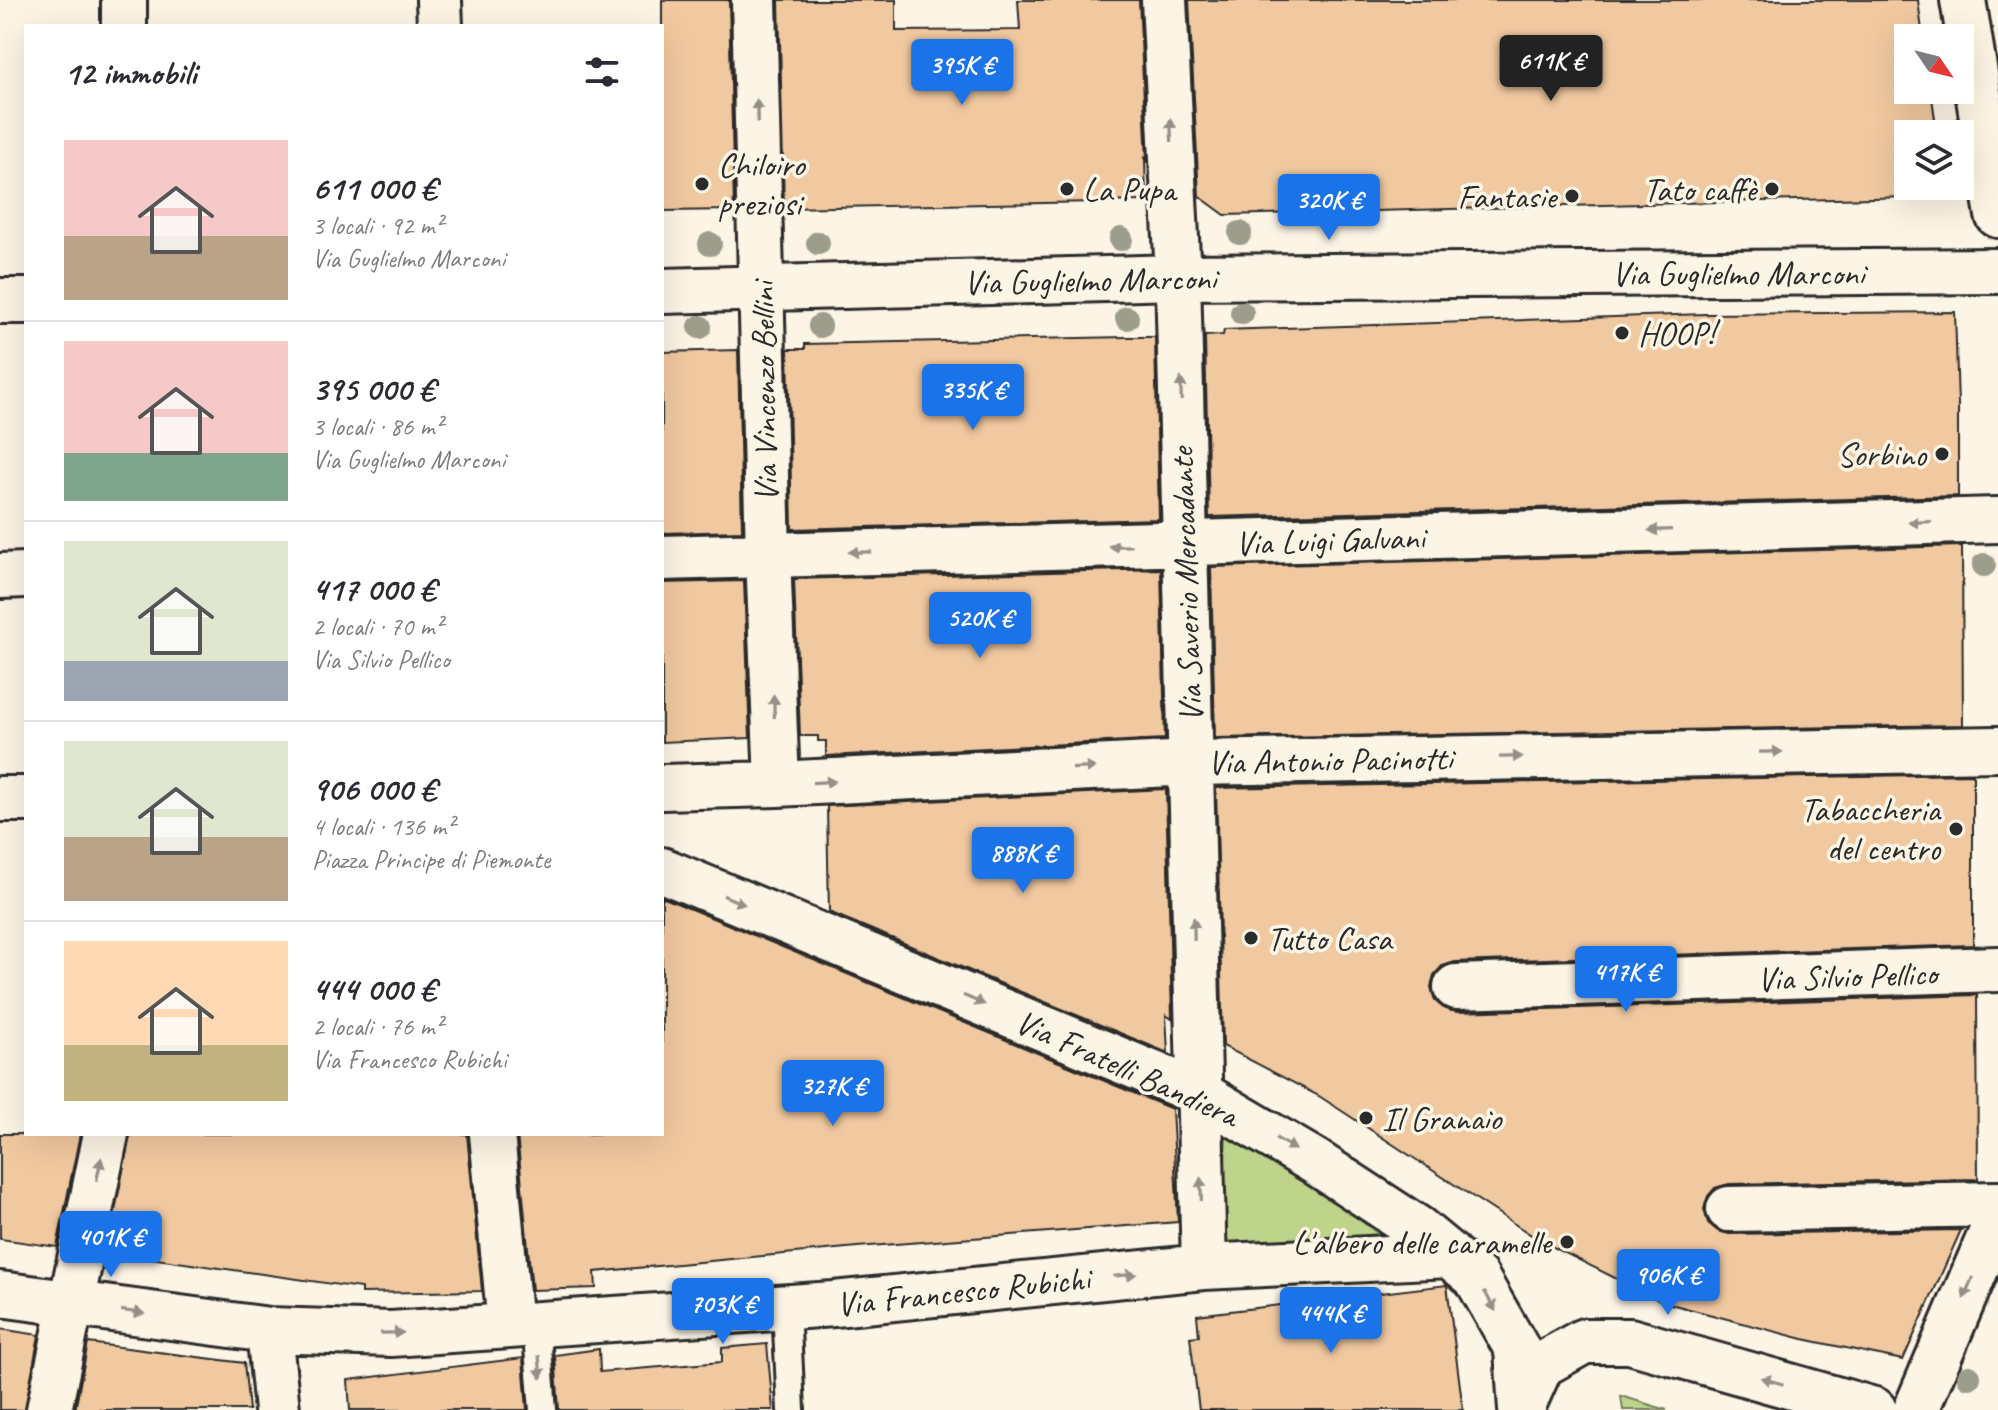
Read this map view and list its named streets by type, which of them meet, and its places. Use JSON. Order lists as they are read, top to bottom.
{
  "streets": {
    "street": [
      "Via Guglielmo Marconi",
      "Via Vincenzo Bellini",
      "Via Luigi Galvani",
      "Via Saverio Mercadante",
      "Via Antonio Pacinotti",
      "Via Silvio Pellico",
      "Via Fratelli Bandiera",
      "Via Francesco Rubichi"
    ]
  },
  "crossings": [
    ["Via Guglielmo Marconi", "Via Vincenzo Bellini"],
    ["Via Guglielmo Marconi", "Via Saverio Mercadante"],
    ["Via Vincenzo Bellini", "Via Luigi Galvani"],
    ["Via Vincenzo Bellini", "Via Antonio Pacinotti"],
    ["Via Luigi Galvani", "Via Saverio Mercadante"],
    ["Via Saverio Mercadante", "Via Antonio Pacinotti"],
    ["Via Saverio Mercadante", "Via Fratelli Bandiera"],
    ["Via Saverio Mercadante", "Via Francesco Rubichi"],
    ["Via Fratelli Bandiera", "Via Francesco Rubichi"]
  ],
  "one_way": [
    "Via Vincenzo Bellini",
    "Via Luigi Galvani",
    "Via Saverio Mercadante",
    "Via Antonio Pacinotti",
    "Via Fratelli Bandiera",
    "Via Francesco Rubichi"
  ],
  "places": [
    "Chiloiro preziosi",
    "La Pupa",
    "Tato caffè",
    "Fantasie",
    "HOOP!",
    "Sorbino",
    "Tabaccheria del centro",
    "Tutto Casa",
    "Il Granaio",
    "L'albero delle caramelle"
  ],
  "north": "bottom right",
  "page": {
    "heading": "12 immobili",
    "price": [
      "611K €",
      "395K €",
      "320K €",
      "335K €",
      "520K €",
      "888K €",
      "417K €",
      "327K €",
      "401K €",
      "906K €",
      "703K €",
      "444K €"
    ],
    "list": [
      {
        "name": "611 000 €",
        "note": "3 locali · 92 m² · Via Guglielmo Marconi"
      },
      {
        "name": "395 000 €",
        "note": "3 locali · 86 m² · Via Guglielmo Marconi"
      },
      {
        "name": "417 000 €",
        "note": "2 locali · 70 m² · Via Silvio Pellico"
      },
      {
        "name": "906 000 €",
        "note": "4 locali · 136 m² · Piazza Principe di Piemonte"
      },
      {
        "name": "444 000 €",
        "note": "2 locali · 76 m² · Via Francesco Rubichi"
      }
    ]
  }
}
